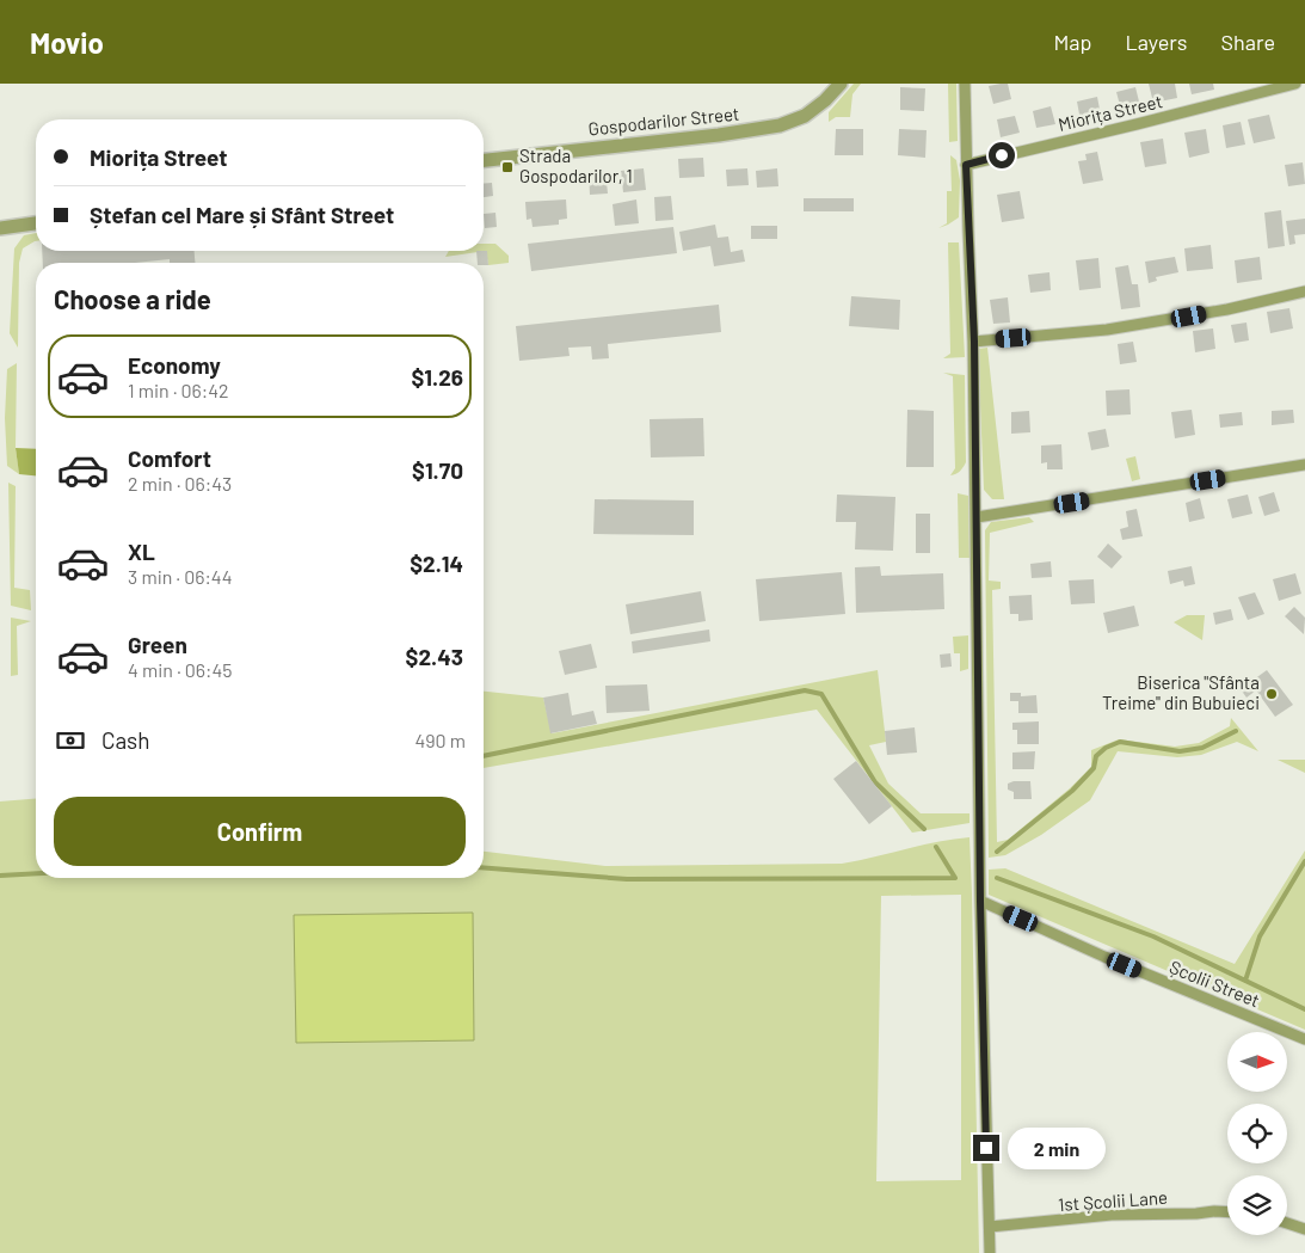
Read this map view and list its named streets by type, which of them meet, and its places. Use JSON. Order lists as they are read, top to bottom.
{
  "streets": {
    "street": [
      "Miorița Street",
      "Gospodarilor Street",
      "Școlii Street",
      "1st Școlii Lane"
    ]
  },
  "places": {
    "transit": ["Strada Gospodarilor, 1"],
    "other": ["Biserica \"Sfânta Treime\" din Bubuieci"]
  },
  "north": "right",
  "page": {
    "header": "Movio",
    "nav": ["Map", "Layers", "Share"],
    "banner": ["Miorița Street", "Ștefan cel Mare și Sfânt Street"],
    "heading": "Choose a ride",
    "list": [
      {
        "name": "Economy",
        "note": "1 min · 06:42",
        "value": "$1.26"
      },
      {
        "name": "Comfort",
        "note": "2 min · 06:43",
        "value": "$1.70"
      },
      {
        "name": "XL",
        "note": "3 min · 06:44",
        "value": "$2.14"
      },
      {
        "name": "Green",
        "note": "4 min · 06:45",
        "value": "$2.43"
      }
    ],
    "pay": ["Cash", "490 m"],
    "buttons": "Confirm",
    "bubble": "2 min"
  }
}
